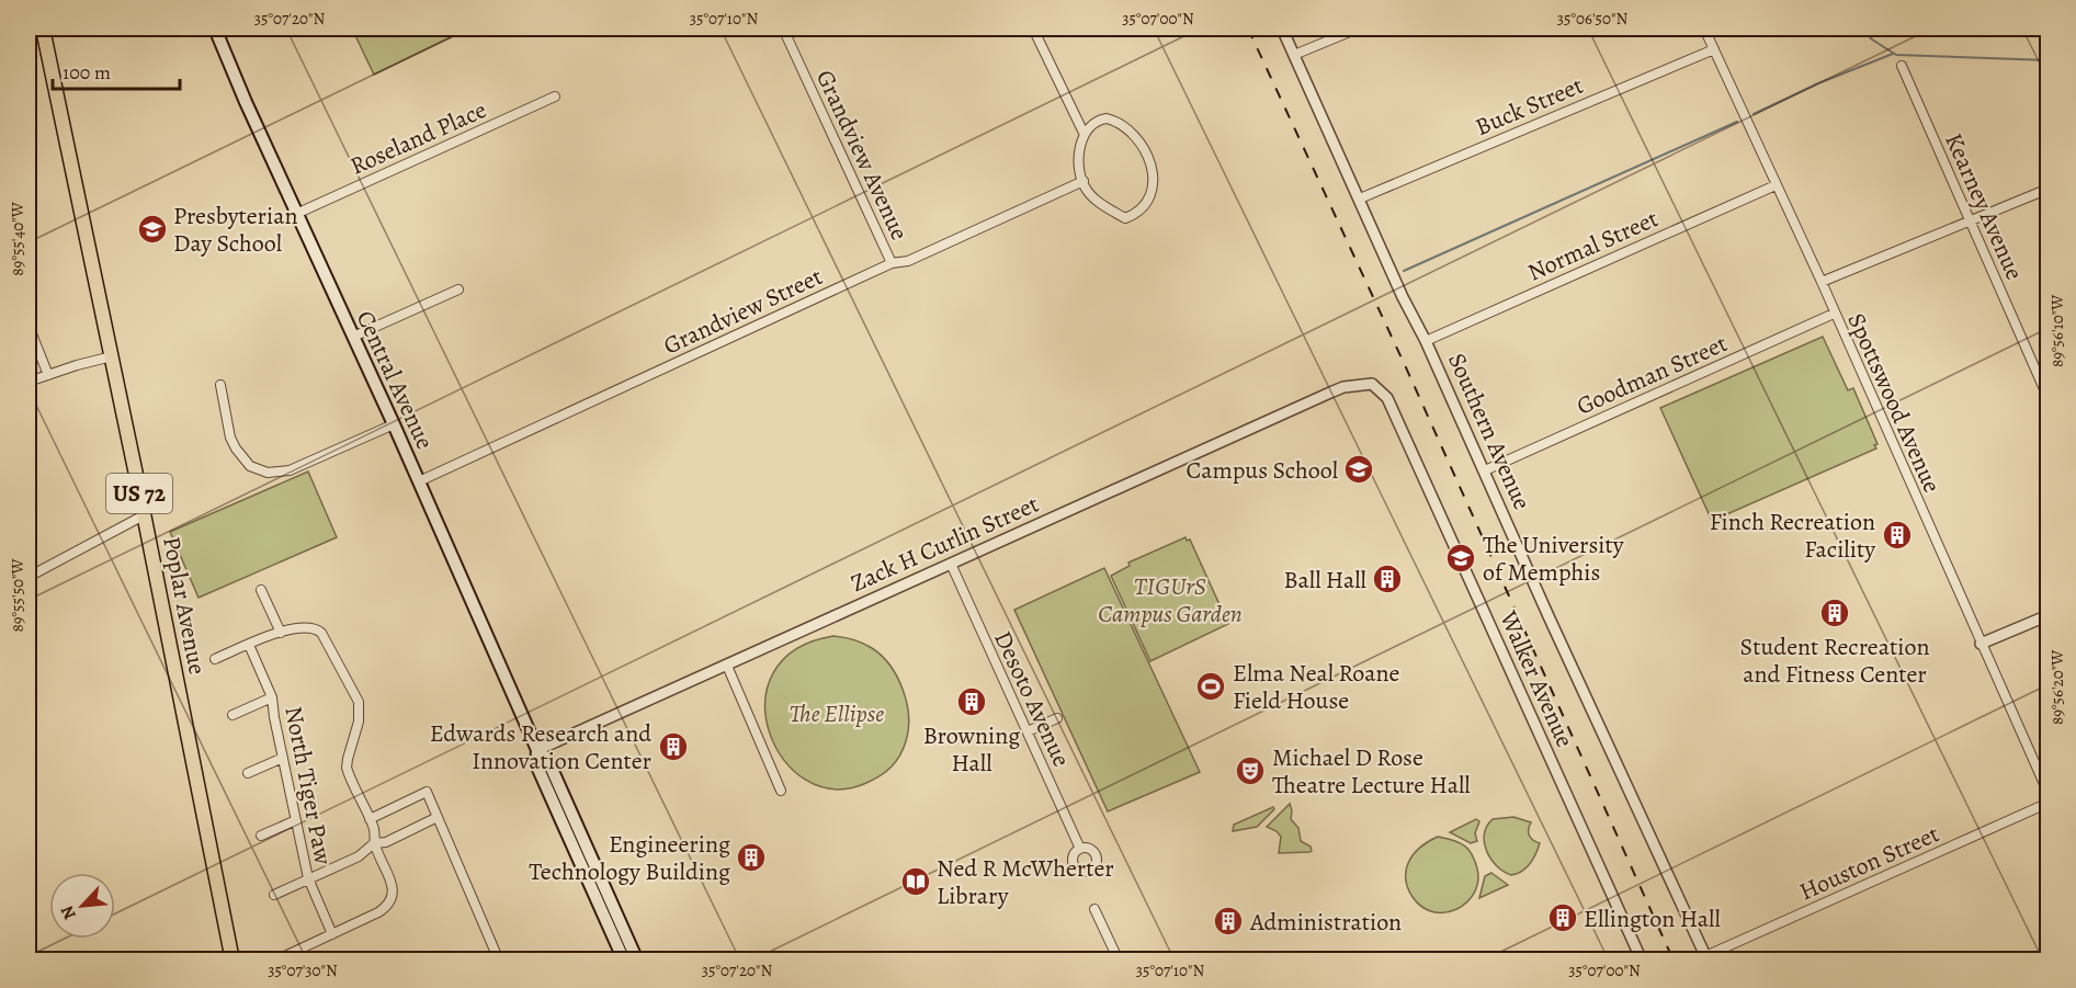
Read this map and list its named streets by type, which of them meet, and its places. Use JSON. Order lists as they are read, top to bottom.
{
  "streets": {
    "main road": ["Central Avenue", "US 72", "Poplar Avenue"],
    "street": [
      "Buck Street",
      "Roseland Place",
      "Grandview Avenue",
      "Kearney Avenue",
      "Normal Street",
      "Grandview Street",
      "Goodman Street",
      "Spottswood Avenue",
      "Southern Avenue",
      "Zack H Curlin Street",
      "Walker Avenue",
      "Desoto Avenue",
      "North Tiger Paw",
      "Houston Street"
    ]
  },
  "crossings": [
    ["Buck Street", "Spottswood Avenue"],
    ["Buck Street", "Southern Avenue"],
    ["Roseland Place", "Central Avenue"],
    ["Grandview Avenue", "Grandview Street"],
    ["Normal Street", "Spottswood Avenue"],
    ["Normal Street", "Southern Avenue"],
    ["Grandview Street", "Central Avenue"],
    ["Goodman Street", "Spottswood Avenue"],
    ["Goodman Street", "Southern Avenue"],
    ["Central Avenue", "Zack H Curlin Street"],
    ["Southern Avenue", "Houston Street"],
    ["Zack H Curlin Street", "Walker Avenue"],
    ["Zack H Curlin Street", "Desoto Avenue"]
  ],
  "parks": ["TIGUrS Campus Garden", "The Ellipse"],
  "places": {
    "school or university": ["Presbyterian Day School", "Campus School", "The University of Memphis"],
    "building": [
      "Finch Recreation Facility",
      "Ball Hall",
      "Student Recreation and Fitness Center",
      "Browning Hall",
      "Edwards Research and Innovation Center",
      "Engineering Technology Building",
      "Ellington Hall",
      "Administration"
    ],
    "sports": ["Elma Neal Roane Field House"],
    "theatre": ["Michael D Rose Theatre Lecture Hall"],
    "library": ["Ned R McWherter Library"]
  },
  "scale_bar": "100 m",
  "north": "bottom left",
  "coordinates": [
    "35°07'20\"N",
    "35°07'10\"N",
    "35°07'00\"N",
    "35°06'50\"N",
    "89°55'40\"W",
    "89°56'10\"W",
    "89°55'50\"W",
    "89°56'20\"W",
    "35°07'30\"N"
  ]
}
